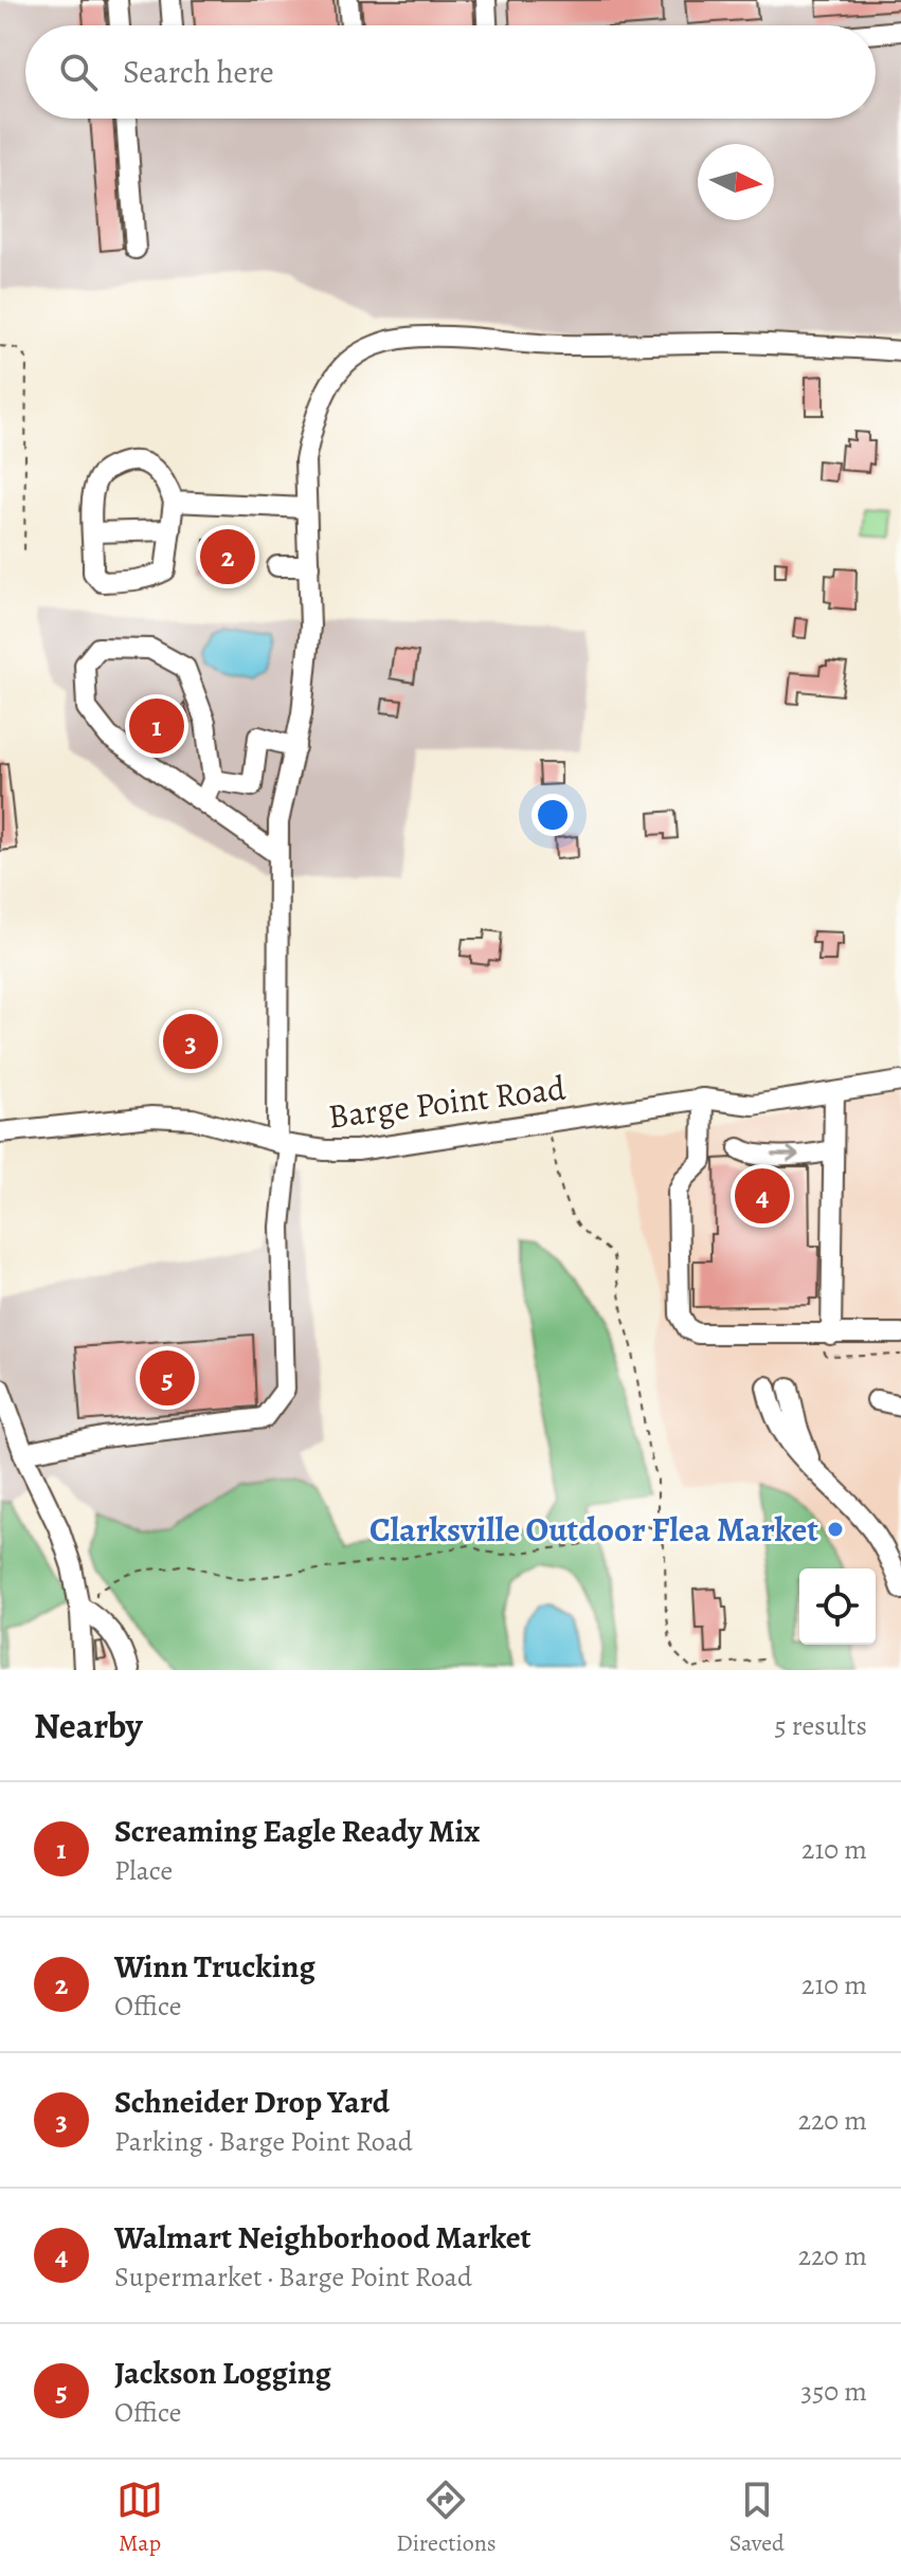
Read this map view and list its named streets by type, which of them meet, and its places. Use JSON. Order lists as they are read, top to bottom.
{
  "streets": {
    "street": ["Barge Point Road"]
  },
  "places": ["Clarksville Outdoor Flea Market"],
  "north": "right",
  "page": {
    "search": "Search here",
    "pins": [
      "2",
      "1",
      "3",
      "4",
      "5"
    ],
    "heading": ["Nearby", "5 results"],
    "list": [
      {
        "mark": "1",
        "name": "Screaming Eagle Ready Mix",
        "note": "Place",
        "value": "210 m"
      },
      {
        "mark": "2",
        "name": "Winn Trucking",
        "note": "Office",
        "value": "210 m"
      },
      {
        "mark": "3",
        "name": "Schneider Drop Yard",
        "note": "Parking · Barge Point Road",
        "value": "220 m"
      },
      {
        "mark": "4",
        "name": "Walmart Neighborhood Market",
        "note": "Supermarket · Barge Point Road",
        "value": "220 m"
      },
      {
        "mark": "5",
        "name": "Jackson Logging",
        "note": "Office",
        "value": "350 m"
      }
    ],
    "nav": ["Map", "Directions", "Saved"]
  }
}
